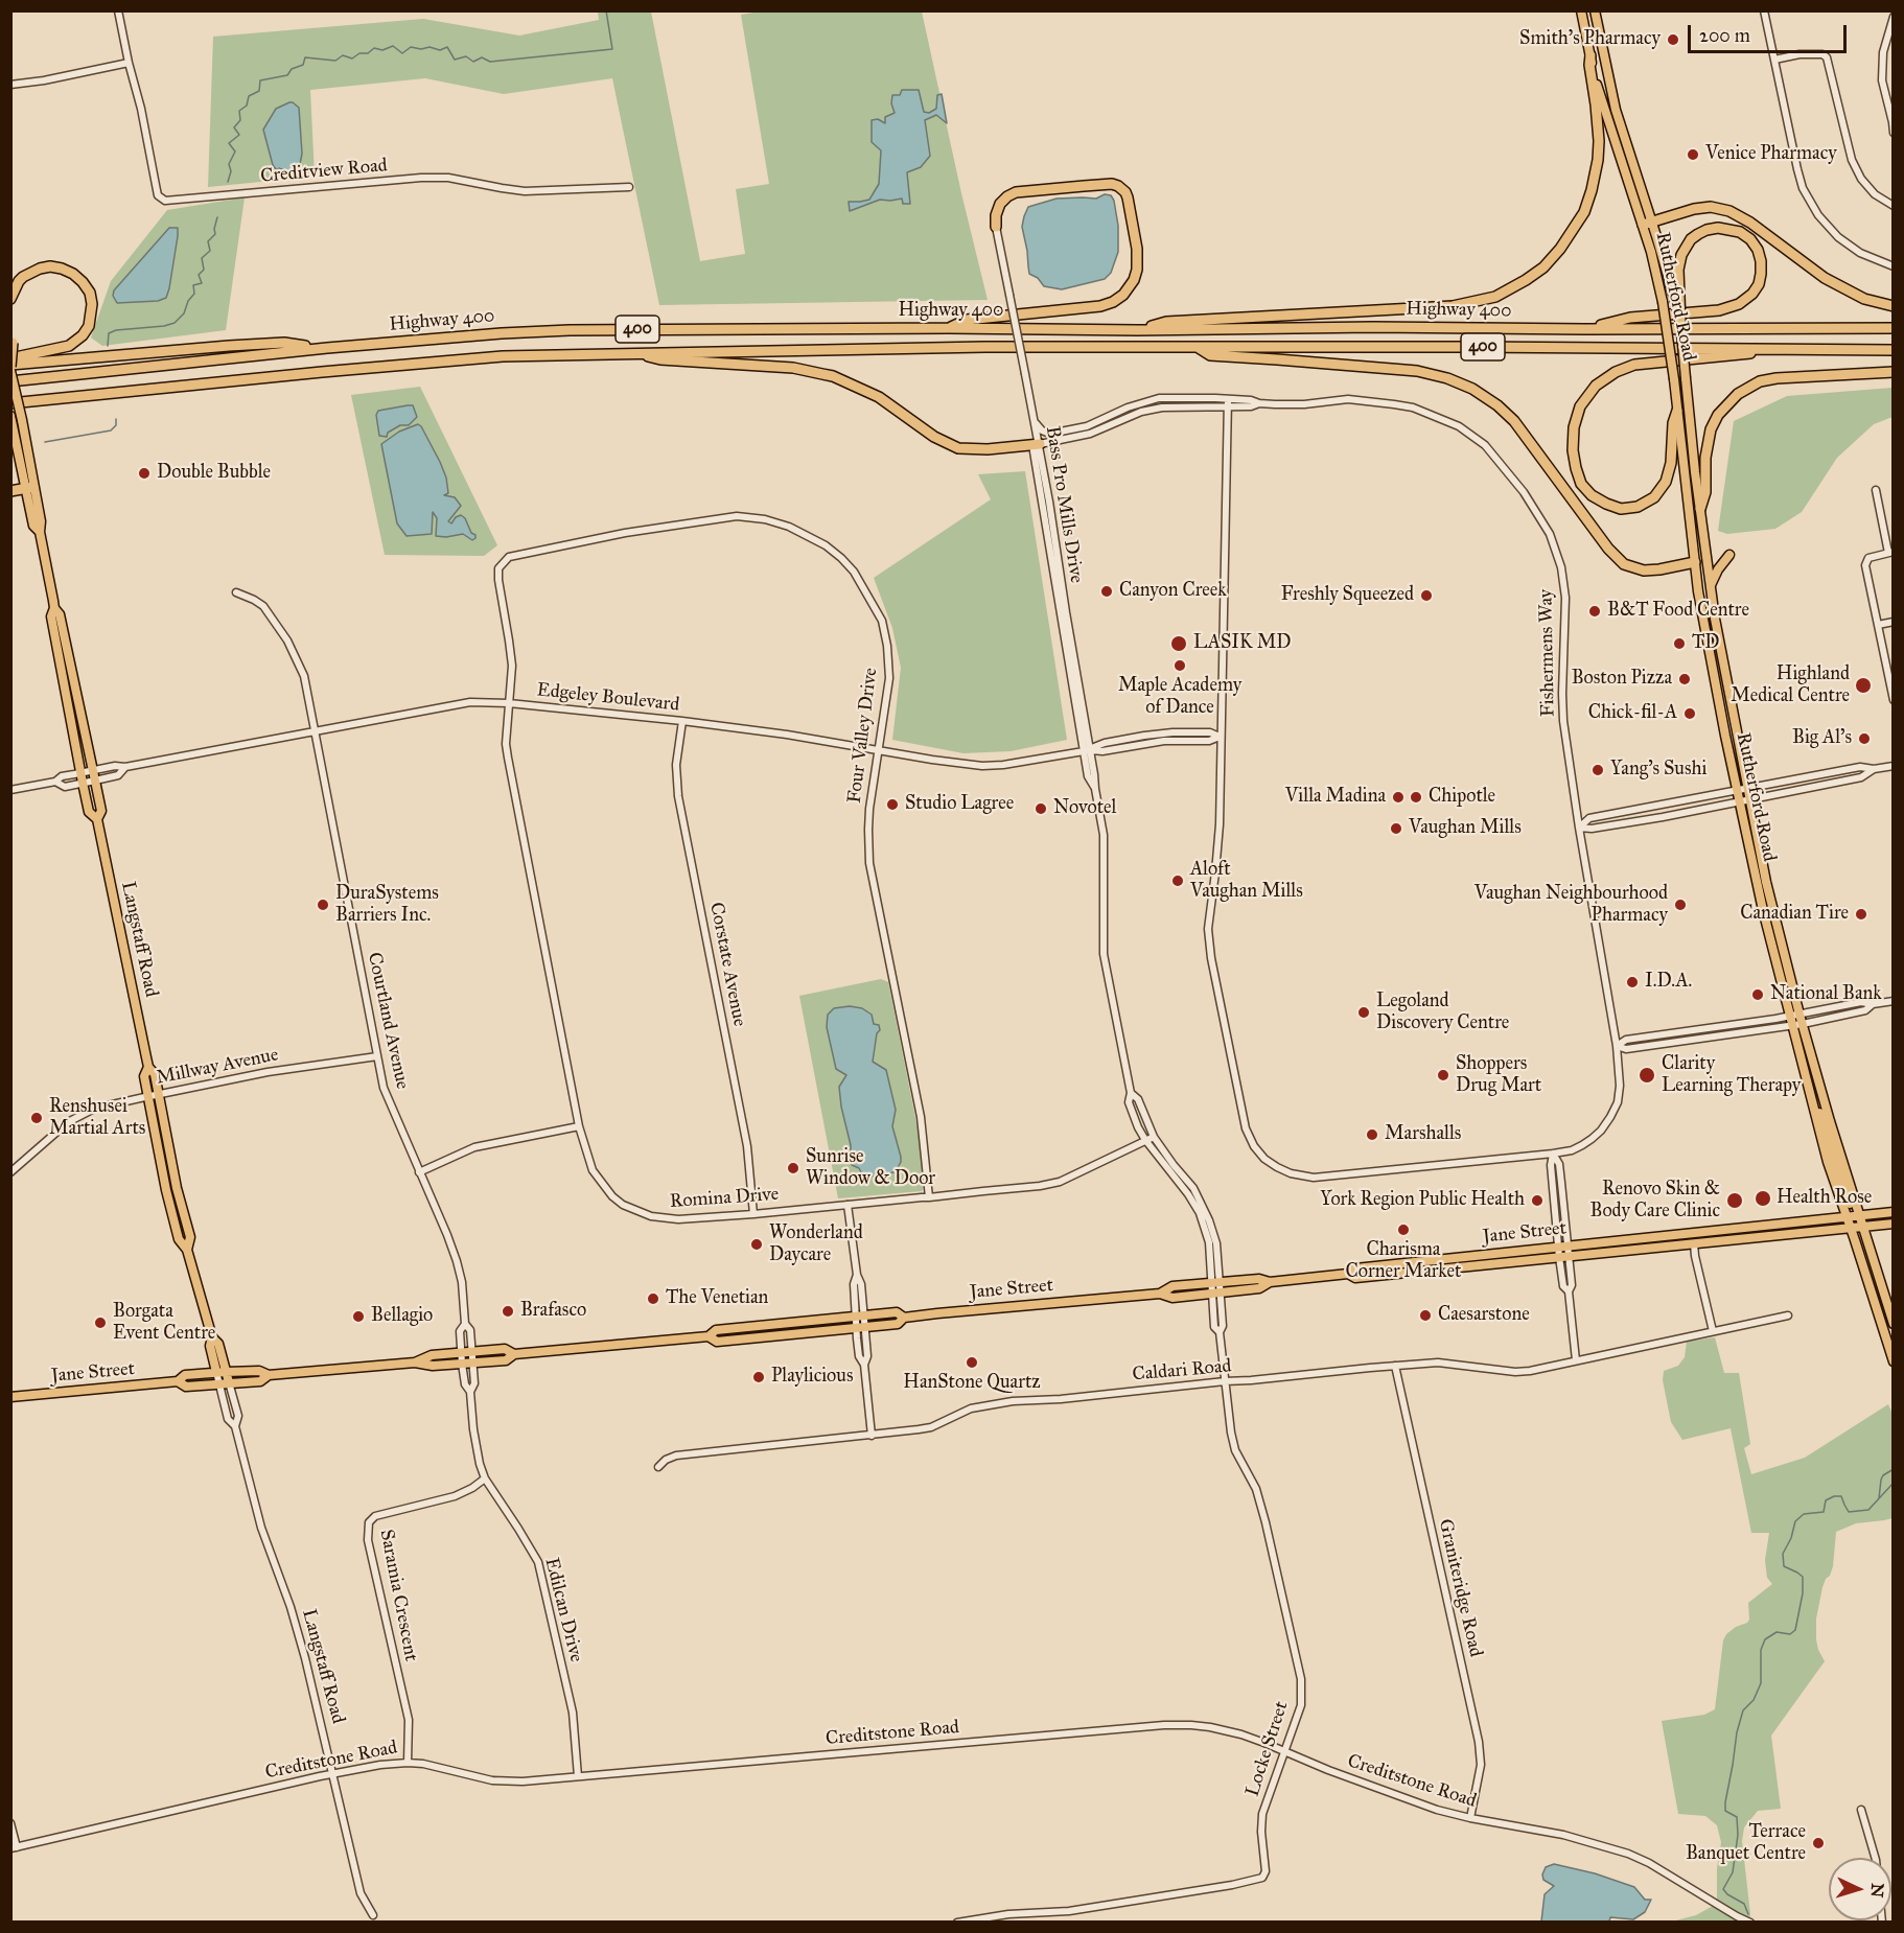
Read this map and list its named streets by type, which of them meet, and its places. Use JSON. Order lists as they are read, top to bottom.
{
  "streets": {
    "highway": ["Highway 400", "400"],
    "main road": ["Rutherford Road", "Langstaff Road", "Jane Street"],
    "street": [
      "Creditview Road",
      "Bass Pro Mills Drive",
      "Fishermens Way",
      "Edgeley Boulevard",
      "Four Valley Drive",
      "Corstate Avenue",
      "Courtland Avenue",
      "Millway Avenue",
      "Romina Drive",
      "Caldari Road",
      "Graniteridge Road",
      "Saramia Crescent",
      "Edilcan Drive",
      "Creditstone Road",
      "Locke Street"
    ]
  },
  "crossings": [
    ["Rutherford Road", "Jane Street"],
    ["Bass Pro Mills Drive", "Fishermens Way"],
    ["Bass Pro Mills Drive", "Edgeley Boulevard"],
    ["Bass Pro Mills Drive", "Romina Drive"],
    ["Bass Pro Mills Drive", "Jane Street"],
    ["Bass Pro Mills Drive", "Locke Street"],
    ["Fishermens Way", "Edgeley Boulevard"],
    ["Edgeley Boulevard", "Four Valley Drive"],
    ["Edgeley Boulevard", "Langstaff Road"],
    ["Edgeley Boulevard", "Corstate Avenue"],
    ["Edgeley Boulevard", "Courtland Avenue"],
    ["Edgeley Boulevard", "Romina Drive"],
    ["Four Valley Drive", "Romina Drive"],
    ["Langstaff Road", "Millway Avenue"],
    ["Langstaff Road", "Jane Street"],
    ["Langstaff Road", "Creditstone Road"],
    ["Corstate Avenue", "Romina Drive"],
    ["Courtland Avenue", "Millway Avenue"],
    ["Courtland Avenue", "Jane Street"],
    ["Courtland Avenue", "Edilcan Drive"],
    ["Jane Street", "Edilcan Drive"],
    ["Jane Street", "Locke Street"],
    ["Caldari Road", "Graniteridge Road"],
    ["Caldari Road", "Locke Street"],
    ["Graniteridge Road", "Creditstone Road"],
    ["Saramia Crescent", "Edilcan Drive"],
    ["Saramia Crescent", "Creditstone Road"],
    ["Edilcan Drive", "Creditstone Road"],
    ["Creditstone Road", "Locke Street"]
  ],
  "places": [
    "Smith's Pharmacy",
    "Venice Pharmacy",
    "Double Bubble",
    "Canyon Creek",
    "Freshly Squeezed",
    "B&T Food Centre",
    "LASIK MD",
    "TD",
    "Maple Academy of Dance",
    "Boston Pizza",
    "Highland Medical Centre",
    "Chick-fil-A",
    "Big Al's",
    "Yang's Sushi",
    "Villa Madina",
    "Chipotle",
    "Studio Lagree",
    "Novotel",
    "Vaughan Mills",
    "Aloft Vaughan Mills",
    "DuraSystems Barriers Inc.",
    "Vaughan Neighbourhood Pharmacy",
    "Canadian Tire",
    "I.D.A.",
    "National Bank",
    "Legoland Discovery Centre",
    "Shoppers Drug Mart",
    "Clarity Learning Therapy",
    "Renshusei Martial Arts",
    "Marshalls",
    "Sunrise Window & Door",
    "Health Rose",
    "York Region Public Health",
    "Renovo Skin & Body Care Clinic",
    "Charisma Corner Market",
    "Wonderland Daycare",
    "The Venetian",
    "Brafasco",
    "Caesarstone",
    "Bellagio",
    "Borgata Event Centre",
    "HanStone Quartz",
    "Playlicious",
    "Terrace Banquet Centre"
  ],
  "scale_bar": "200 m",
  "north": "right"
}
